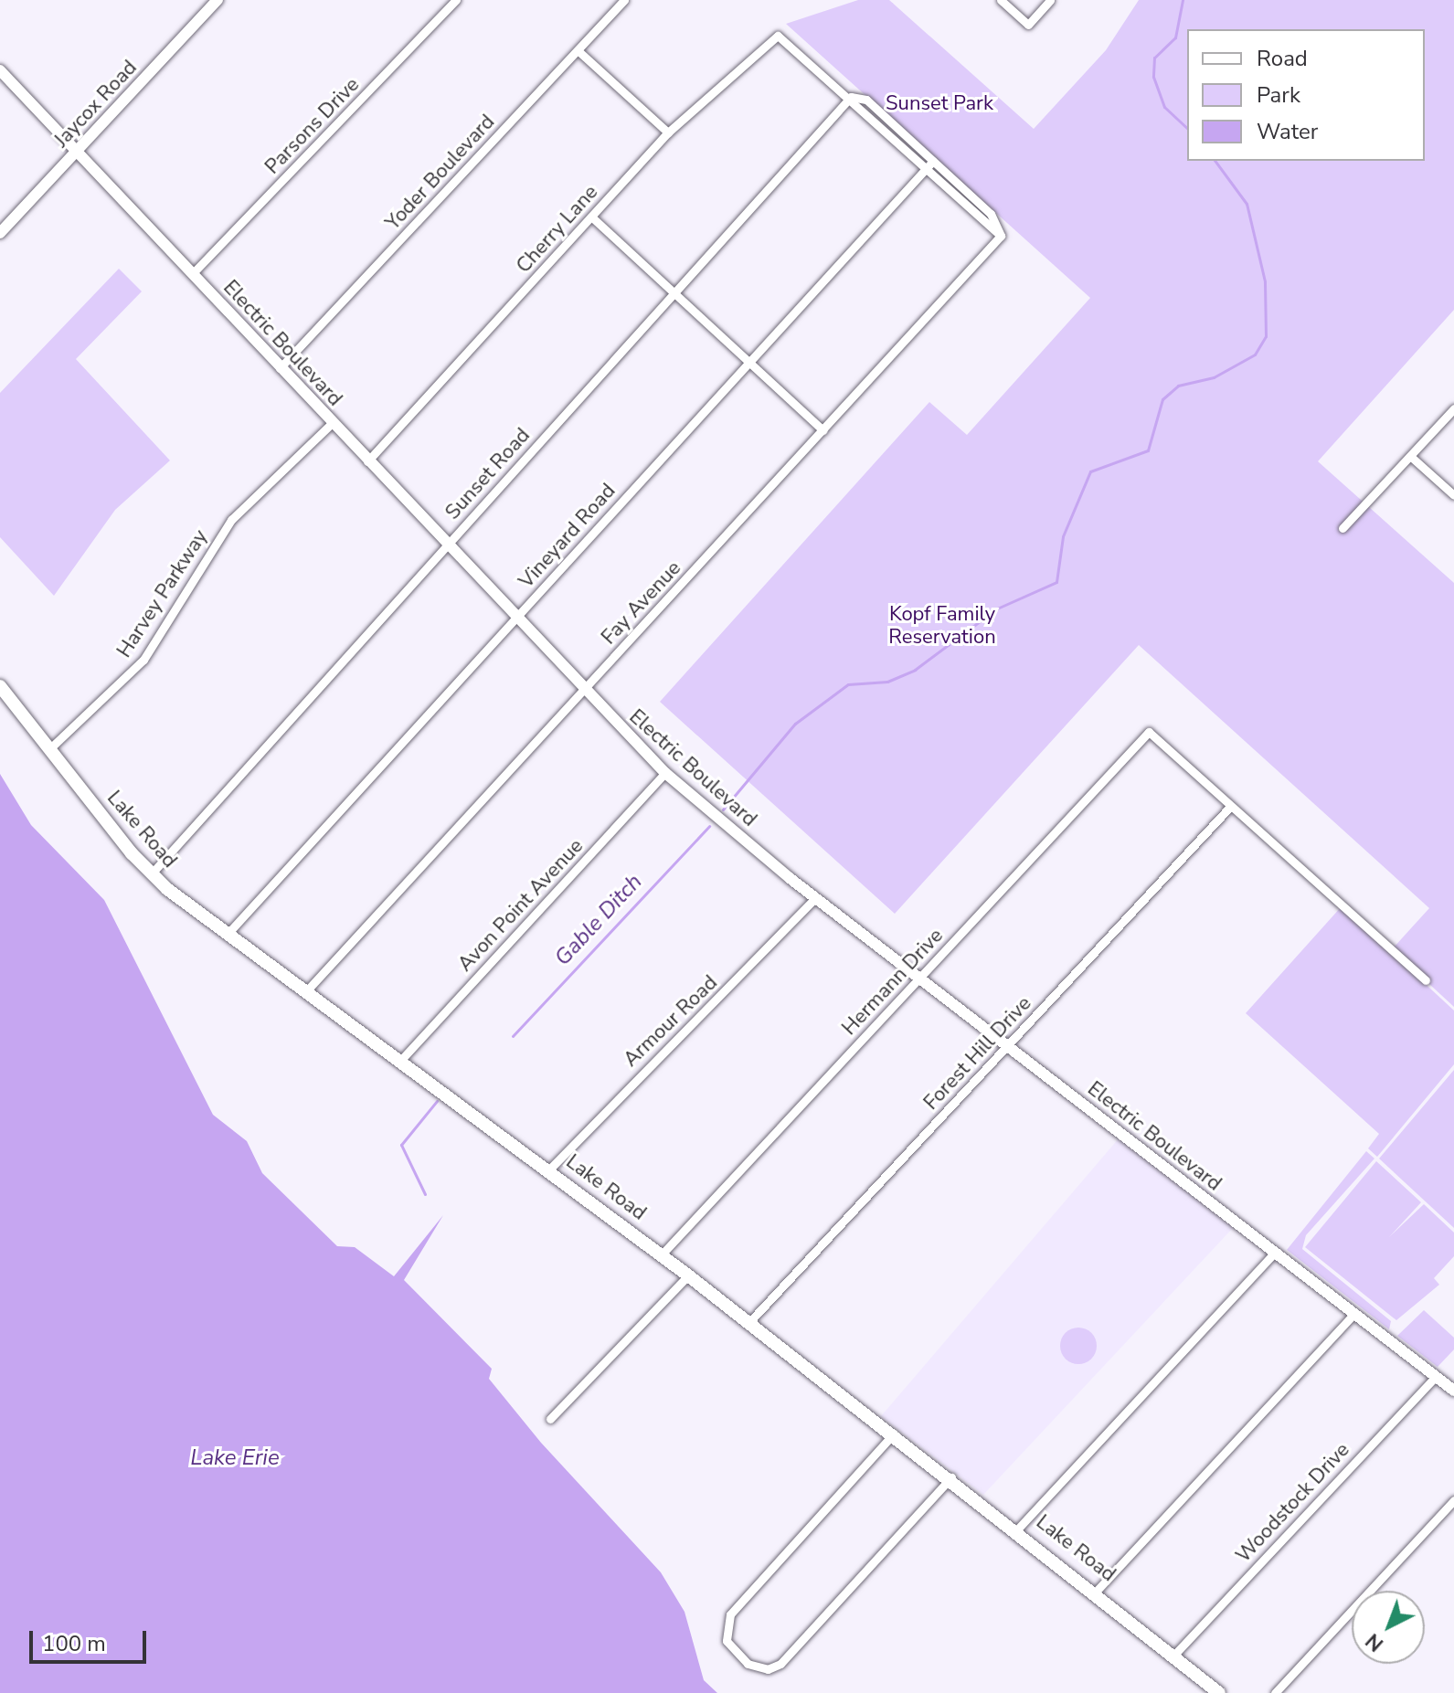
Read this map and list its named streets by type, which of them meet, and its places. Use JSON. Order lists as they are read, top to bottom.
{
  "streets": {
    "main road": ["Lake Road"],
    "street": [
      "Jaycox Road",
      "Parsons Drive",
      "Yoder Boulevard",
      "Cherry Lane",
      "Electric Boulevard",
      "Sunset Road",
      "Vineyard Road",
      "Harvey Parkway",
      "Fay Avenue",
      "Avon Point Avenue",
      "Hermann Drive",
      "Armour Road",
      "Forest Hill Drive",
      "Woodstock Drive"
    ]
  },
  "crossings": [
    ["Jaycox Road", "Electric Boulevard"],
    ["Parsons Drive", "Electric Boulevard"],
    ["Yoder Boulevard", "Electric Boulevard"],
    ["Cherry Lane", "Electric Boulevard"],
    ["Cherry Lane", "Sunset Road"],
    ["Electric Boulevard", "Sunset Road"],
    ["Electric Boulevard", "Vineyard Road"],
    ["Electric Boulevard", "Harvey Parkway"],
    ["Electric Boulevard", "Fay Avenue"],
    ["Electric Boulevard", "Avon Point Avenue"],
    ["Electric Boulevard", "Hermann Drive"],
    ["Electric Boulevard", "Armour Road"],
    ["Electric Boulevard", "Forest Hill Drive"],
    ["Electric Boulevard", "Woodstock Drive"],
    ["Sunset Road", "Lake Road"],
    ["Vineyard Road", "Fay Avenue"],
    ["Vineyard Road", "Lake Road"],
    ["Harvey Parkway", "Lake Road"],
    ["Fay Avenue", "Lake Road"],
    ["Lake Road", "Avon Point Avenue"],
    ["Lake Road", "Hermann Drive"],
    ["Lake Road", "Armour Road"],
    ["Lake Road", "Forest Hill Drive"],
    ["Lake Road", "Woodstock Drive"],
    ["Hermann Drive", "Forest Hill Drive"]
  ],
  "water": ["Gable Ditch", "Lake Erie"],
  "parks": ["Sunset Park", "Kopf Family Reservation"],
  "legend": ["Road", "Park", "Water"],
  "scale_bar": "100 m",
  "north": "bottom left"
}
